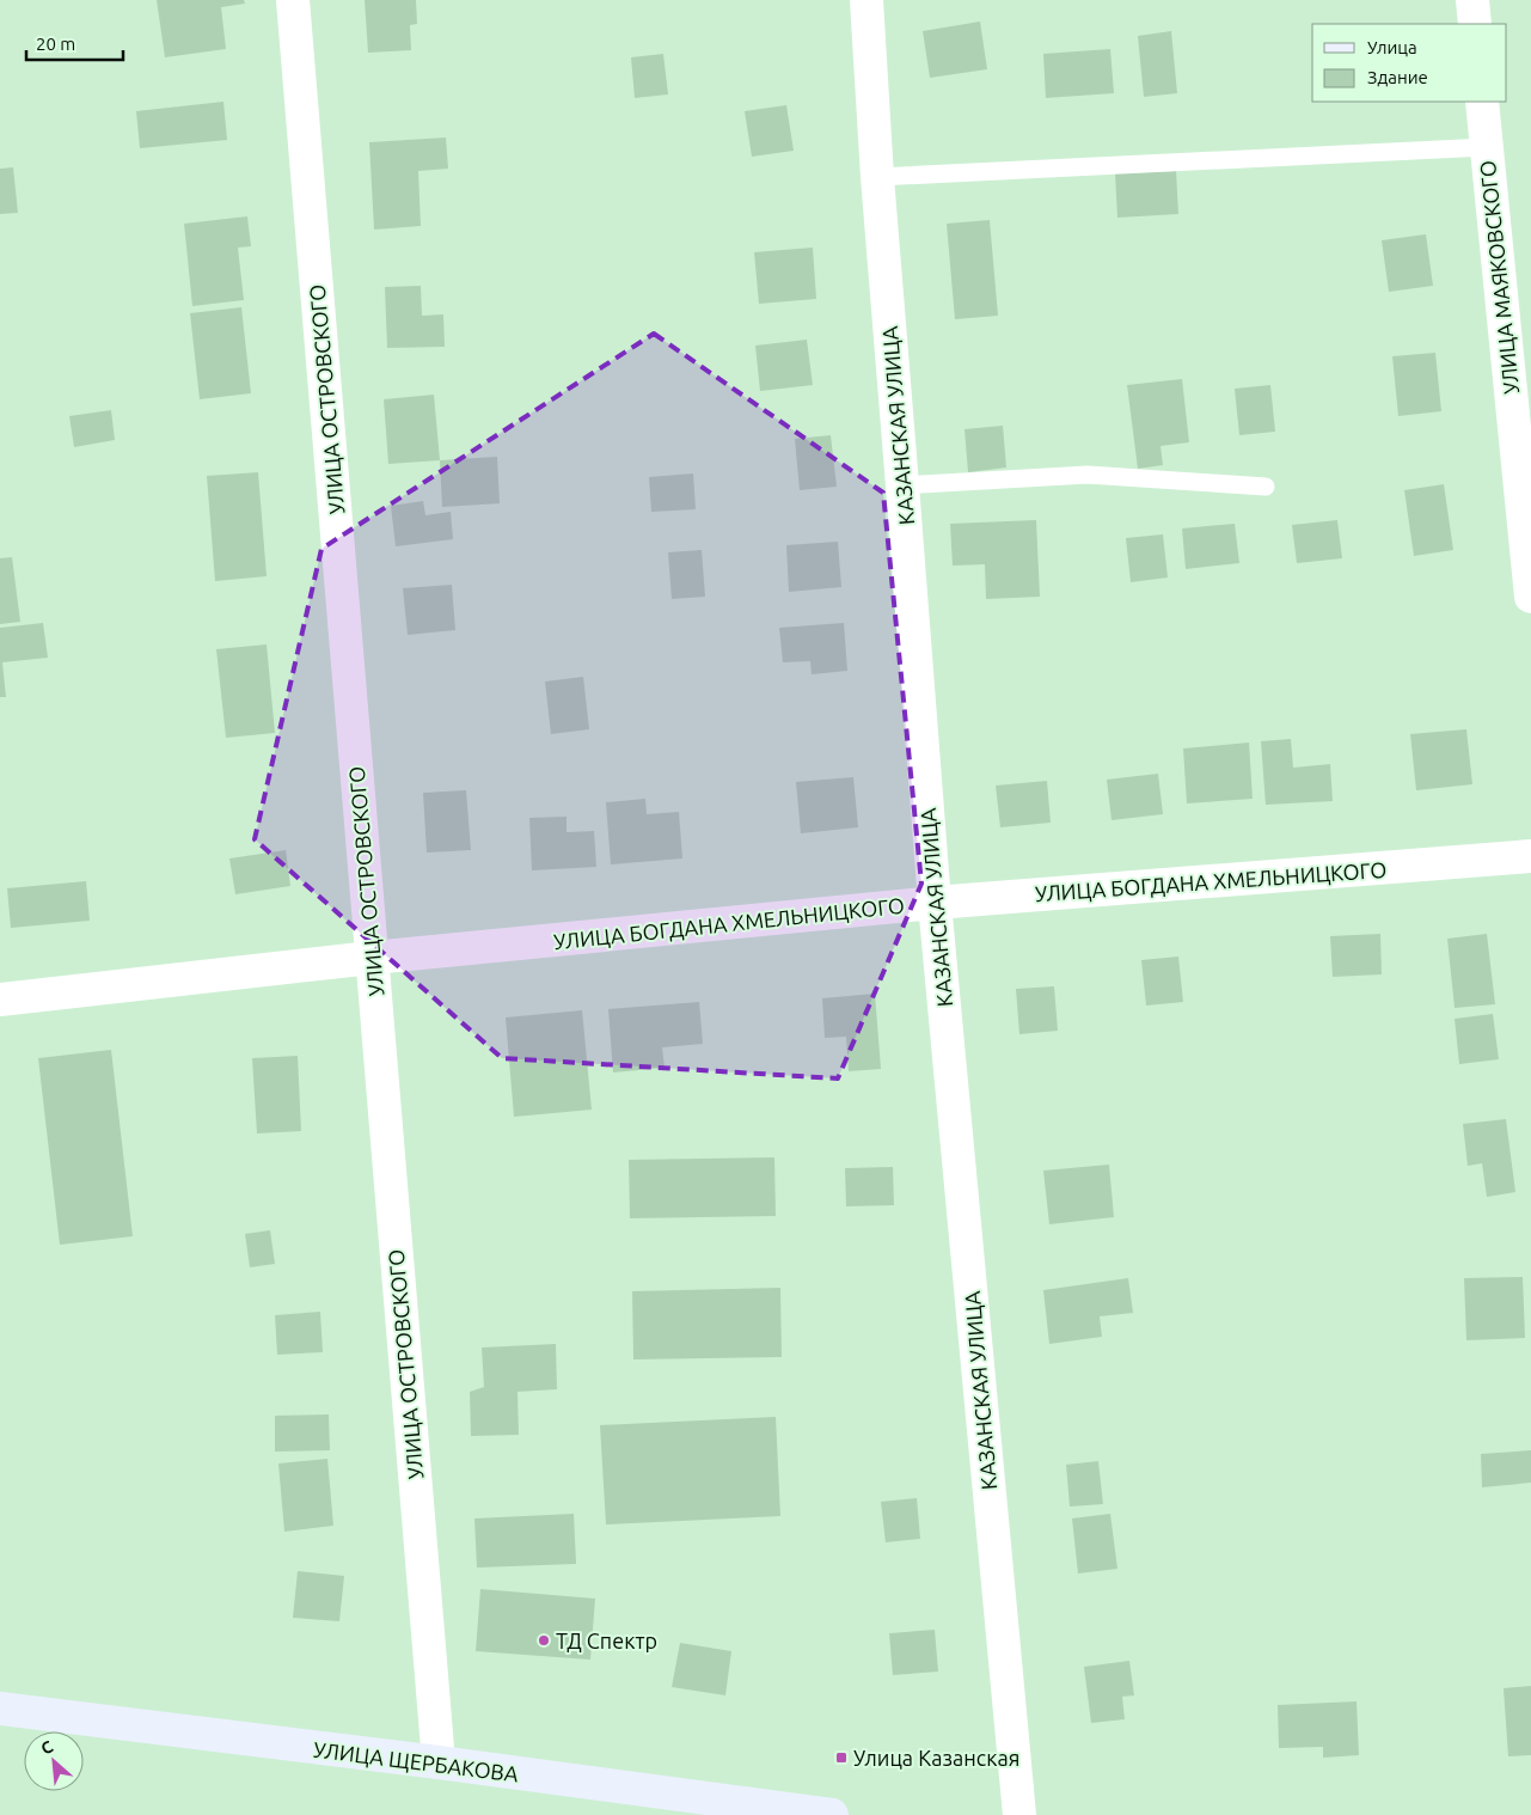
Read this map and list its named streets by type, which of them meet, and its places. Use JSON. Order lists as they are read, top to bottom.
{
  "streets": {
    "main road": ["УЛИЦА ЩЕРБАКОВА"],
    "street": [
      "УЛИЦА МАЯКОВСКОГО",
      "УЛИЦА ОСТРОВСКОГО",
      "КАЗАНСКАЯ УЛИЦА",
      "УЛИЦА БОГДАНА ХМЕЛЬНИЦКОГО"
    ]
  },
  "crossings": [
    ["УЛИЦА ОСТРОВСКОГО", "УЛИЦА БОГДАНА ХМЕЛЬНИЦКОГО"],
    ["УЛИЦА ОСТРОВСКОГО", "УЛИЦА ЩЕРБАКОВА"],
    ["КАЗАНСКАЯ УЛИЦА", "УЛИЦА БОГДАНА ХМЕЛЬНИЦКОГО"]
  ],
  "places": {
    "other": ["ТД Спектр"],
    "transit": ["Улица Казанская"]
  },
  "legend": ["Улица", "Здание"],
  "scale_bar": "20 m",
  "north": "top left"
}
